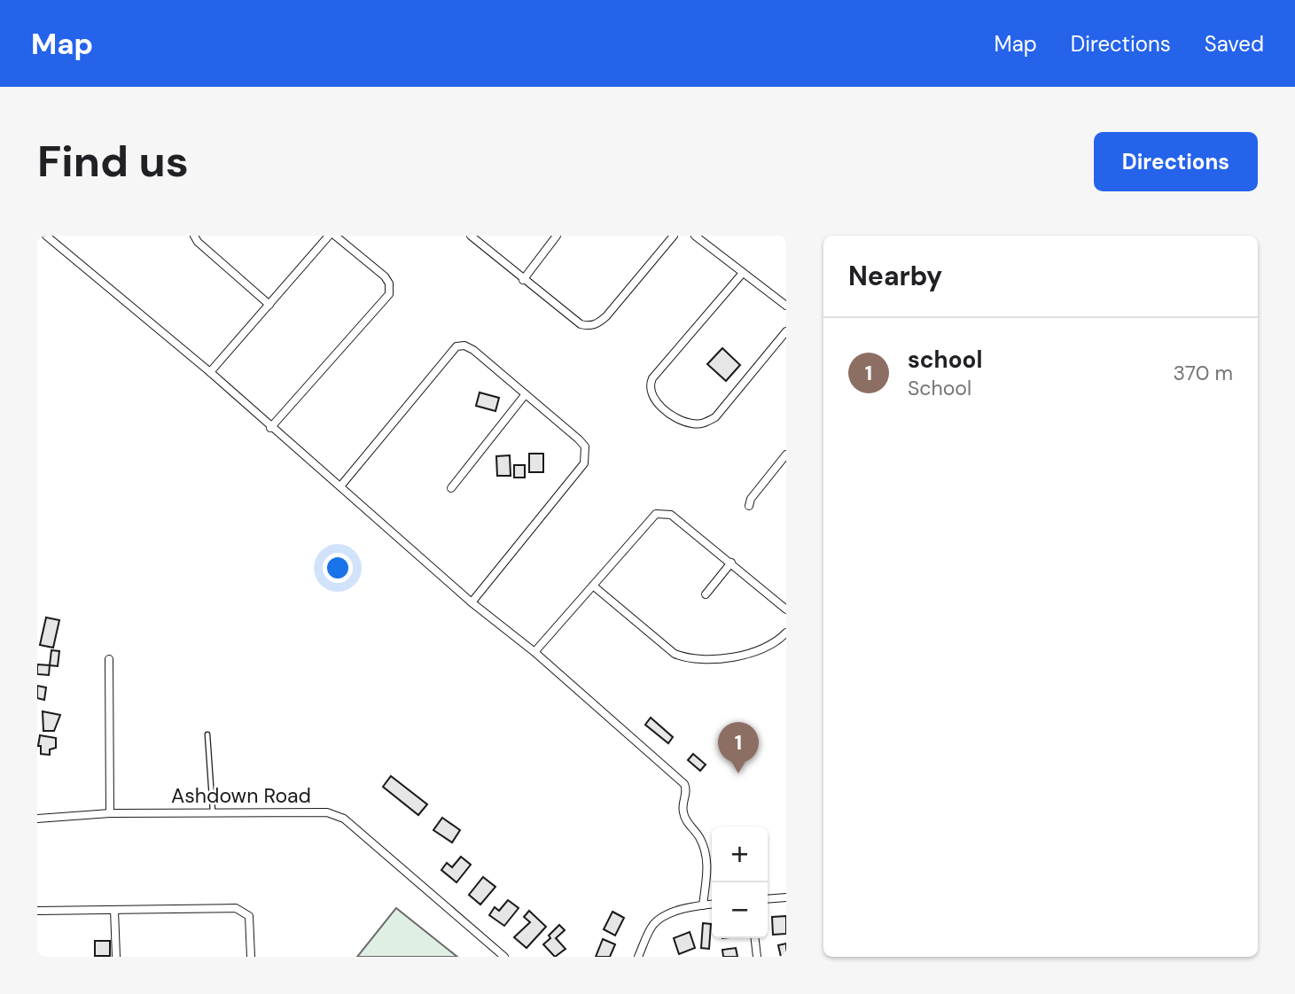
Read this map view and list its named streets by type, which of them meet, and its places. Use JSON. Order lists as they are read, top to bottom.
{
  "streets": {
    "street": ["Ashdown Road"]
  },
  "page": {
    "header": "Map",
    "nav": ["Map", "Directions", "Saved"],
    "buttons": "Directions",
    "title": "Find us",
    "heading": "Nearby",
    "list": [
      {
        "mark": "1",
        "name": "school",
        "note": "School",
        "value": "370 m"
      }
    ],
    "pins": "1",
    "map_buttons": ["+", "−"]
  }
}
